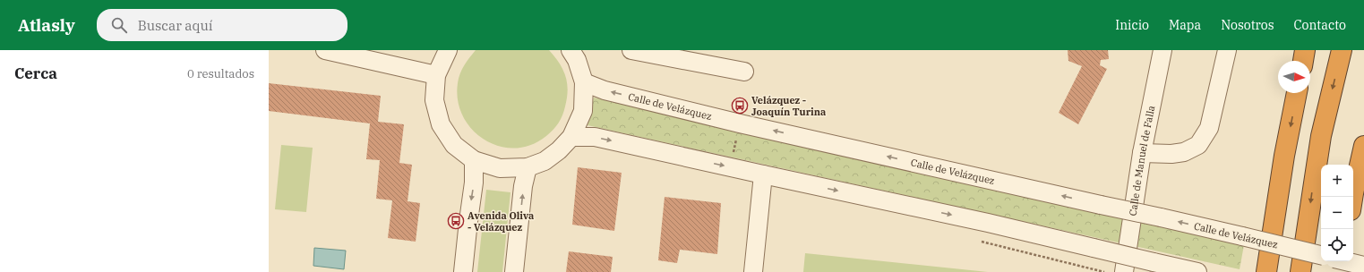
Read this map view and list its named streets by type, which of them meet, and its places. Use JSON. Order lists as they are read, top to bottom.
{
  "streets": {
    "street": ["Calle de Velázquez", "Calle de Manuel de Falla"]
  },
  "places": {
    "bus stop": ["Velázquez - Joaquín Turina", "Avenida Oliva - Velázquez"]
  },
  "north": "right",
  "page": {
    "header": "Atlasly",
    "search": "Buscar aquí",
    "nav": [
      "Inicio",
      "Mapa",
      "Nosotros",
      "Contacto"
    ],
    "heading": ["Cerca", "0 resultados"],
    "map_buttons": ["+", "−"]
  }
}
